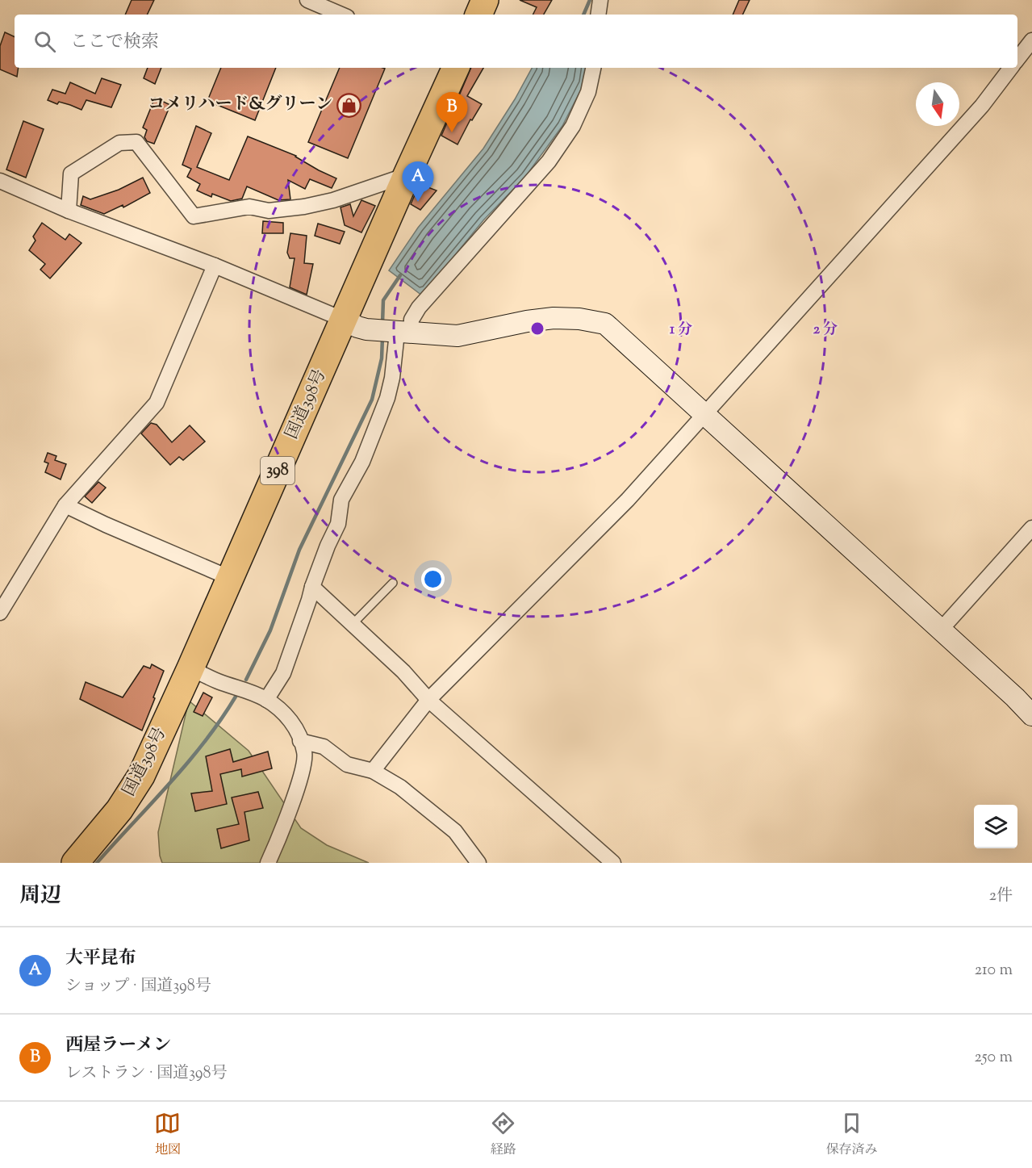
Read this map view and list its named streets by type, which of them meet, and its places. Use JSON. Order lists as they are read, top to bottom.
{
  "streets": {
    "highway": ["国道398号", "398"]
  },
  "places": {
    "shop": ["コメリハード&グリーン"]
  },
  "north": "bottom",
  "page": {
    "search": "ここで検索",
    "pins": ["B", "A"],
    "heading": ["周辺", "2件"],
    "list": [
      {
        "mark": "A",
        "name": "大平昆布",
        "note": "ショップ · 国道398号",
        "value": "210 m"
      },
      {
        "mark": "B",
        "name": "西屋ラーメン",
        "note": "レストラン · 国道398号",
        "value": "250 m"
      }
    ],
    "nav": ["地図", "経路", "保存済み"]
  },
  "rings": ["1 分", "2 分"]
}
